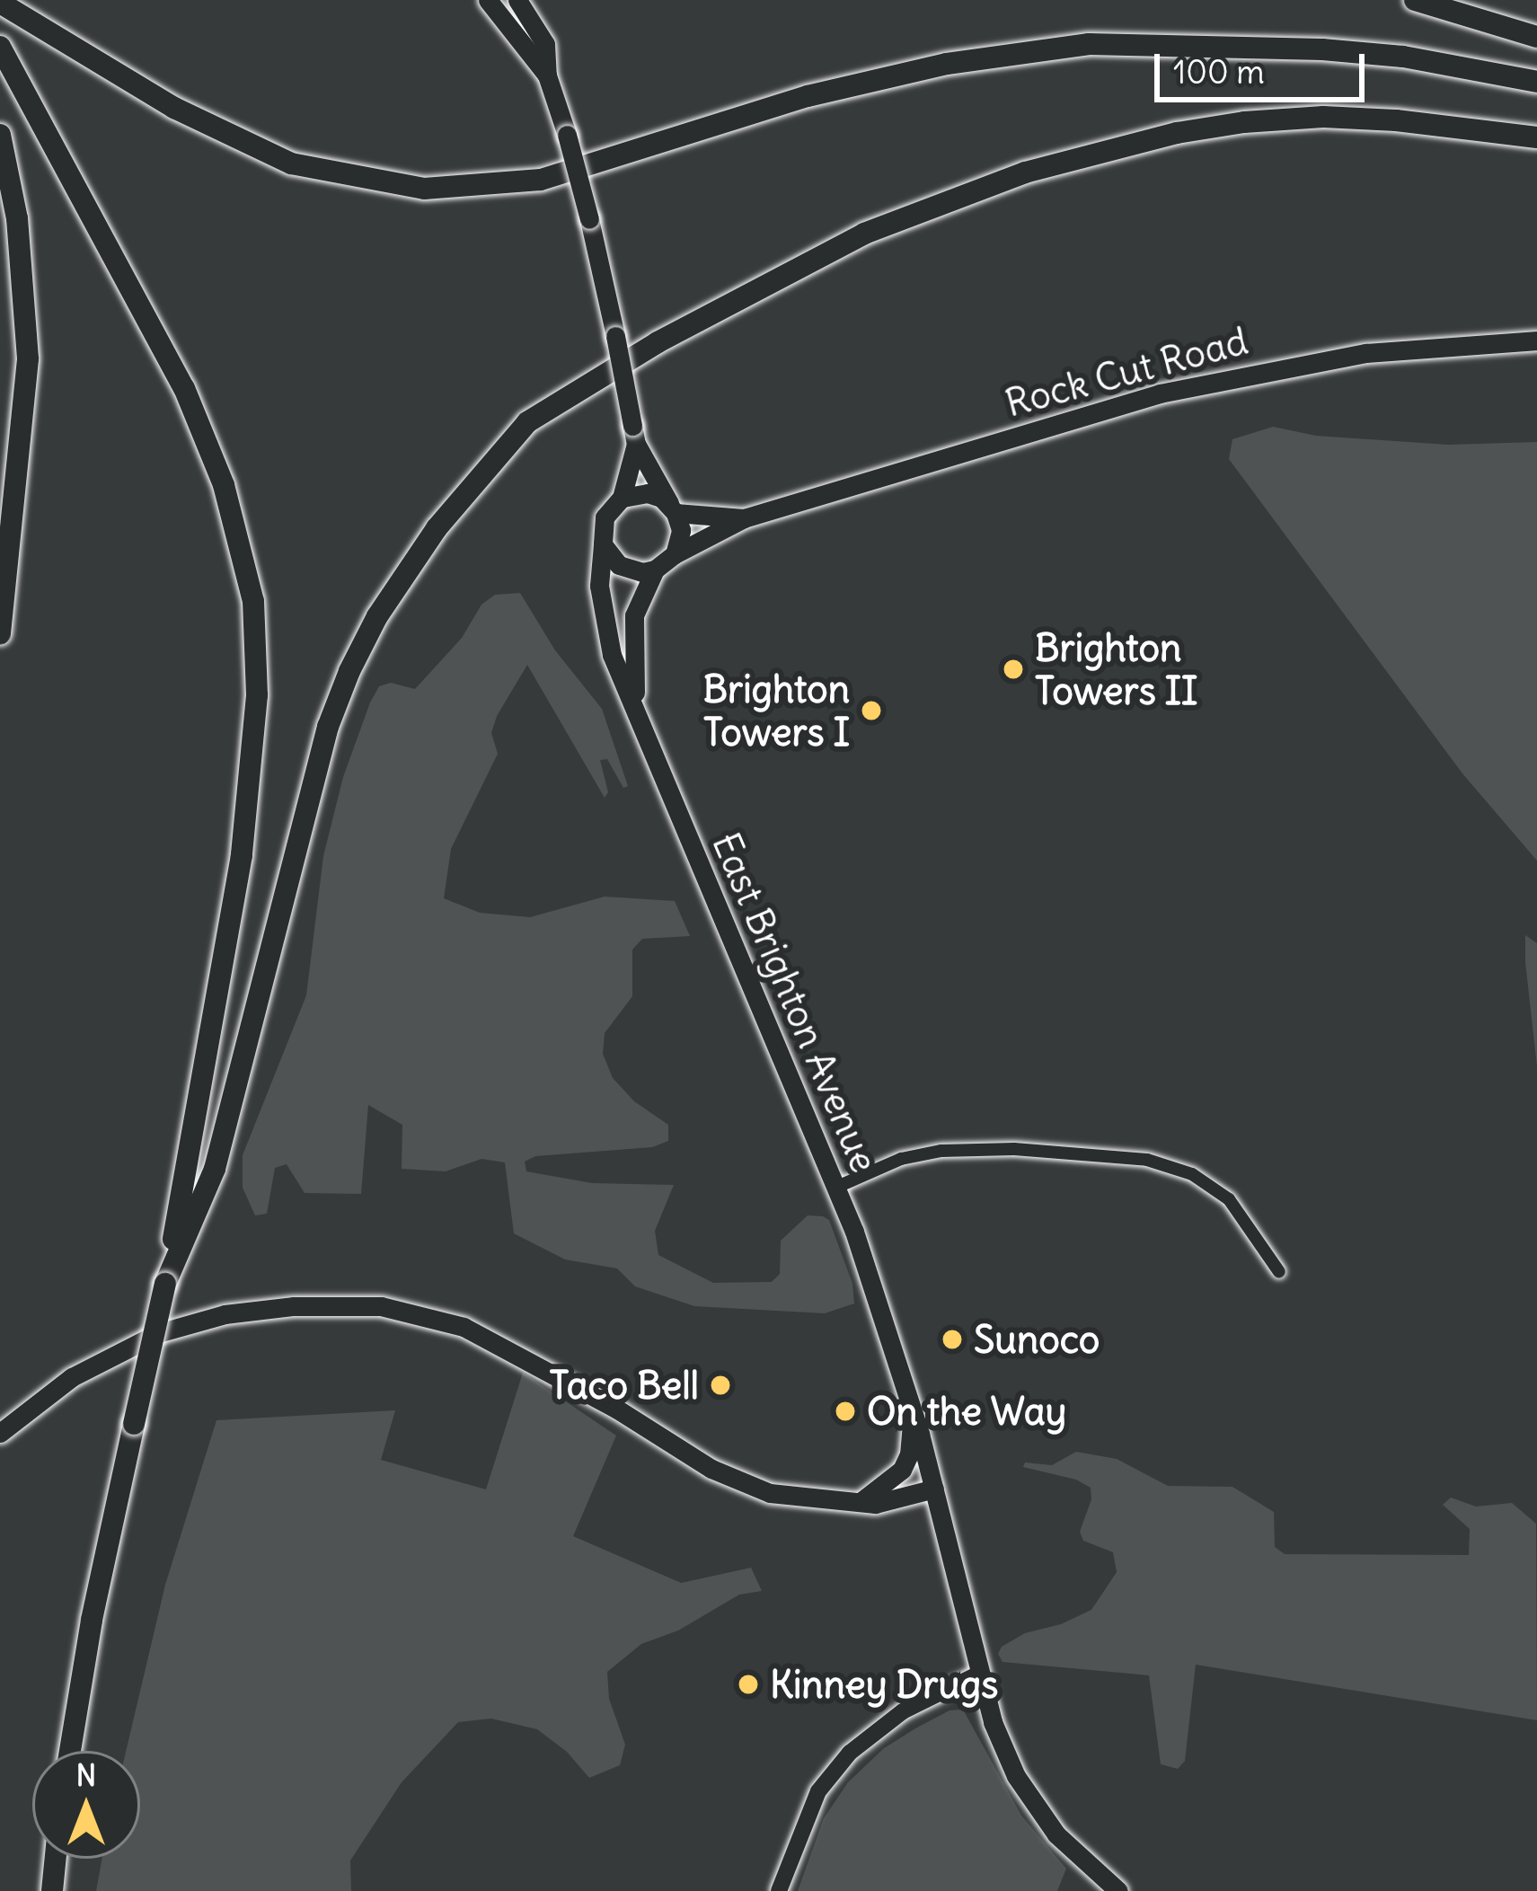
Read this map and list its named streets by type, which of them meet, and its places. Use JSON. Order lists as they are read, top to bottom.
{
  "streets": {
    "main road": ["Rock Cut Road", "East Brighton Avenue"]
  },
  "crossings": [
    ["Rock Cut Road", "East Brighton Avenue"]
  ],
  "places": [
    "Brighton Towers II",
    "Brighton Towers I",
    "Sunoco",
    "Taco Bell",
    "On the Way",
    "Kinney Drugs"
  ],
  "scale_bar": "100 m",
  "north": "top"
}
